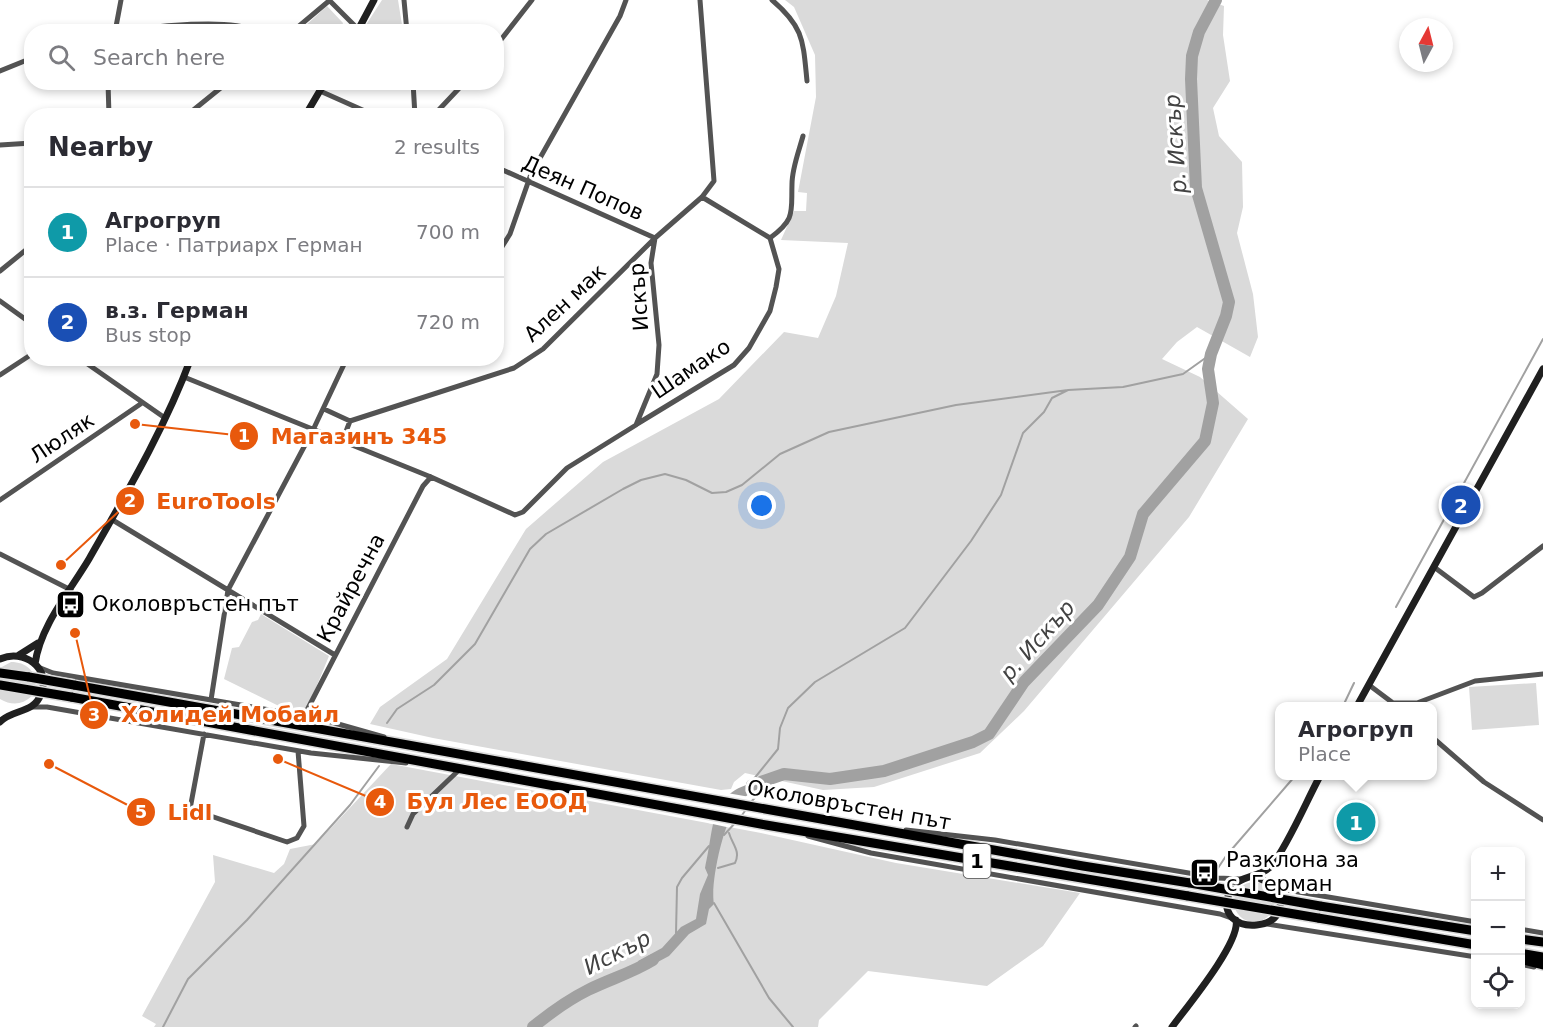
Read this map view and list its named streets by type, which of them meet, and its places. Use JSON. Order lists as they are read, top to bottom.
{
  "streets": {
    "highway": ["Околовръстен път", "1"],
    "street": [
      "Деян Попов",
      "Искър",
      "Ален мак",
      "Шамако",
      "Люляк",
      "Крайречна"
    ]
  },
  "crossings": [
    ["Деян Попов", "Искър"],
    ["Деян Попов", "Ален мак"],
    ["Искър", "Ален мак"],
    ["Искър", "Шамако"],
    ["Крайречна", "Околовръстен път"]
  ],
  "water": ["р. Искър", "Искър"],
  "places": {
    "other": [
      "Магазинъ 345",
      "EuroTools",
      "Холидей Мобайл",
      "Бул Лес ЕООД",
      "Lidl"
    ],
    "bus stop": ["Околовръстен път", "Разклона за с. Герман"]
  },
  "north": "top",
  "page": {
    "search": "Search here",
    "heading": ["Nearby", "2 results"],
    "list": [
      {
        "mark": "1",
        "name": "Агрогруп",
        "note": "Place · Патриарх Герман",
        "value": "700 m"
      },
      {
        "mark": "2",
        "name": "в.з. Герман",
        "note": "Bus stop",
        "value": "720 m"
      }
    ],
    "pins": ["2", "1"],
    "popup": ["Агрогруп", "Place"],
    "map_buttons": ["+", "−"]
  }
}
